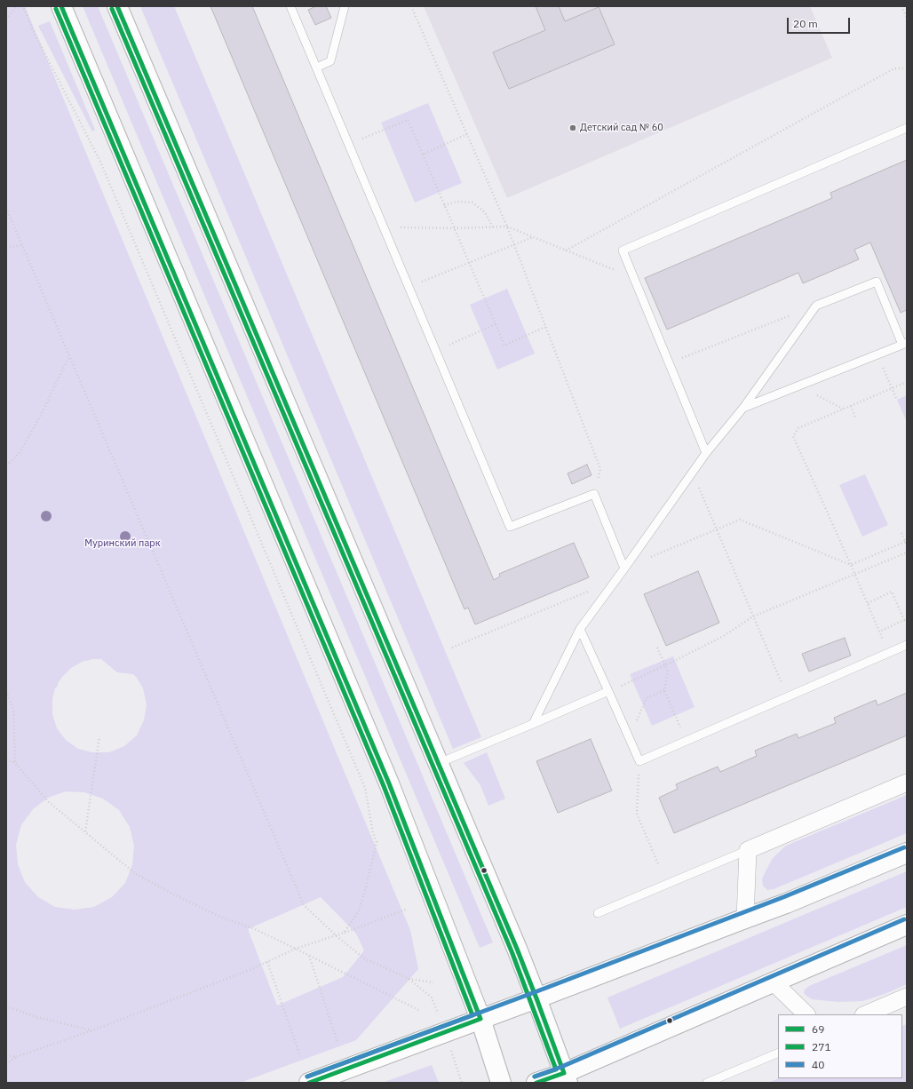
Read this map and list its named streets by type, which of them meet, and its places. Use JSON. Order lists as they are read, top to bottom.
{
  "parks": ["Муринский парк"],
  "places": ["Детский сад № 60"],
  "lines": ["transit line 69", "transit line 271", "transit line 40"],
  "legend": ["69", "271", "40"],
  "scale_bar": "20 m"
}
